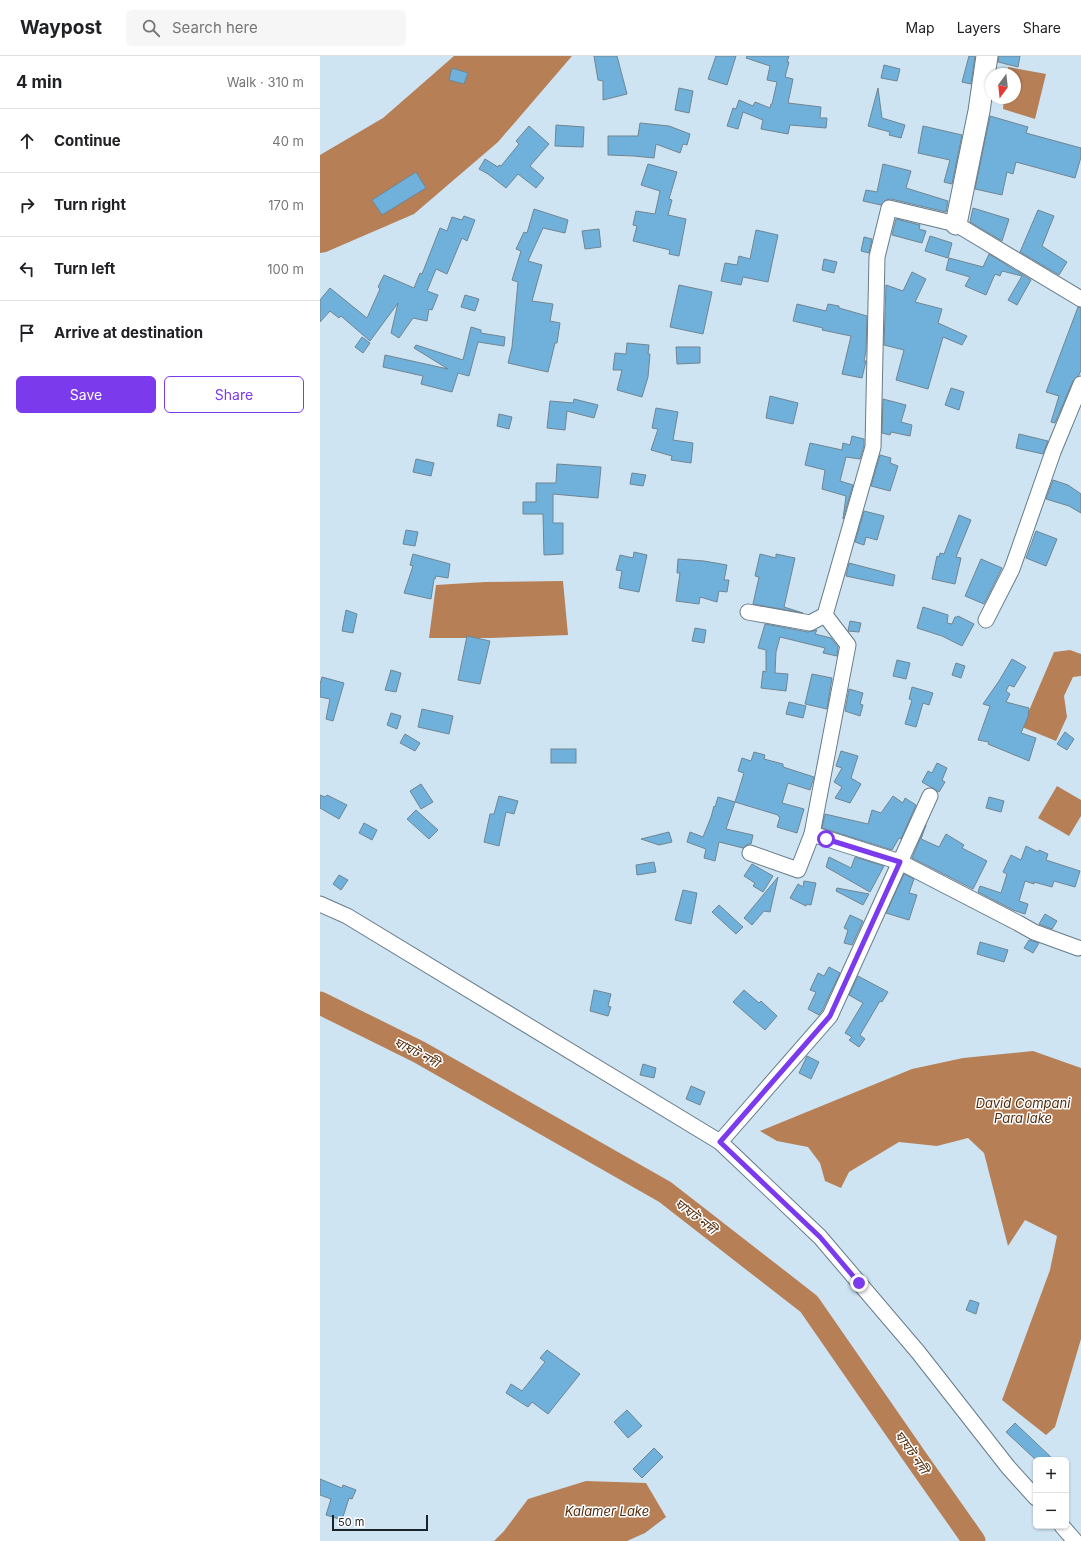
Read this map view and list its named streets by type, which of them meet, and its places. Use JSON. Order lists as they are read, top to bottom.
{
  "water": ["ঘাঘট নদী", "David Compani Para lake", "Kalamer Lake"],
  "scale_bar": "50 m",
  "north": "bottom",
  "page": {
    "header": "Waypost",
    "search": "Search here",
    "nav": ["Map", "Layers", "Share"],
    "heading": ["4 min", "Walk · 310 m"],
    "list": [
      ["Continue", "40 m"],
      ["Turn right", "170 m"],
      ["Turn left", "100 m"],
      "Arrive at destination"
    ],
    "buttons": ["Save", "Share"],
    "map_buttons": ["+", "−"],
    "scale": "50 m"
  }
}
